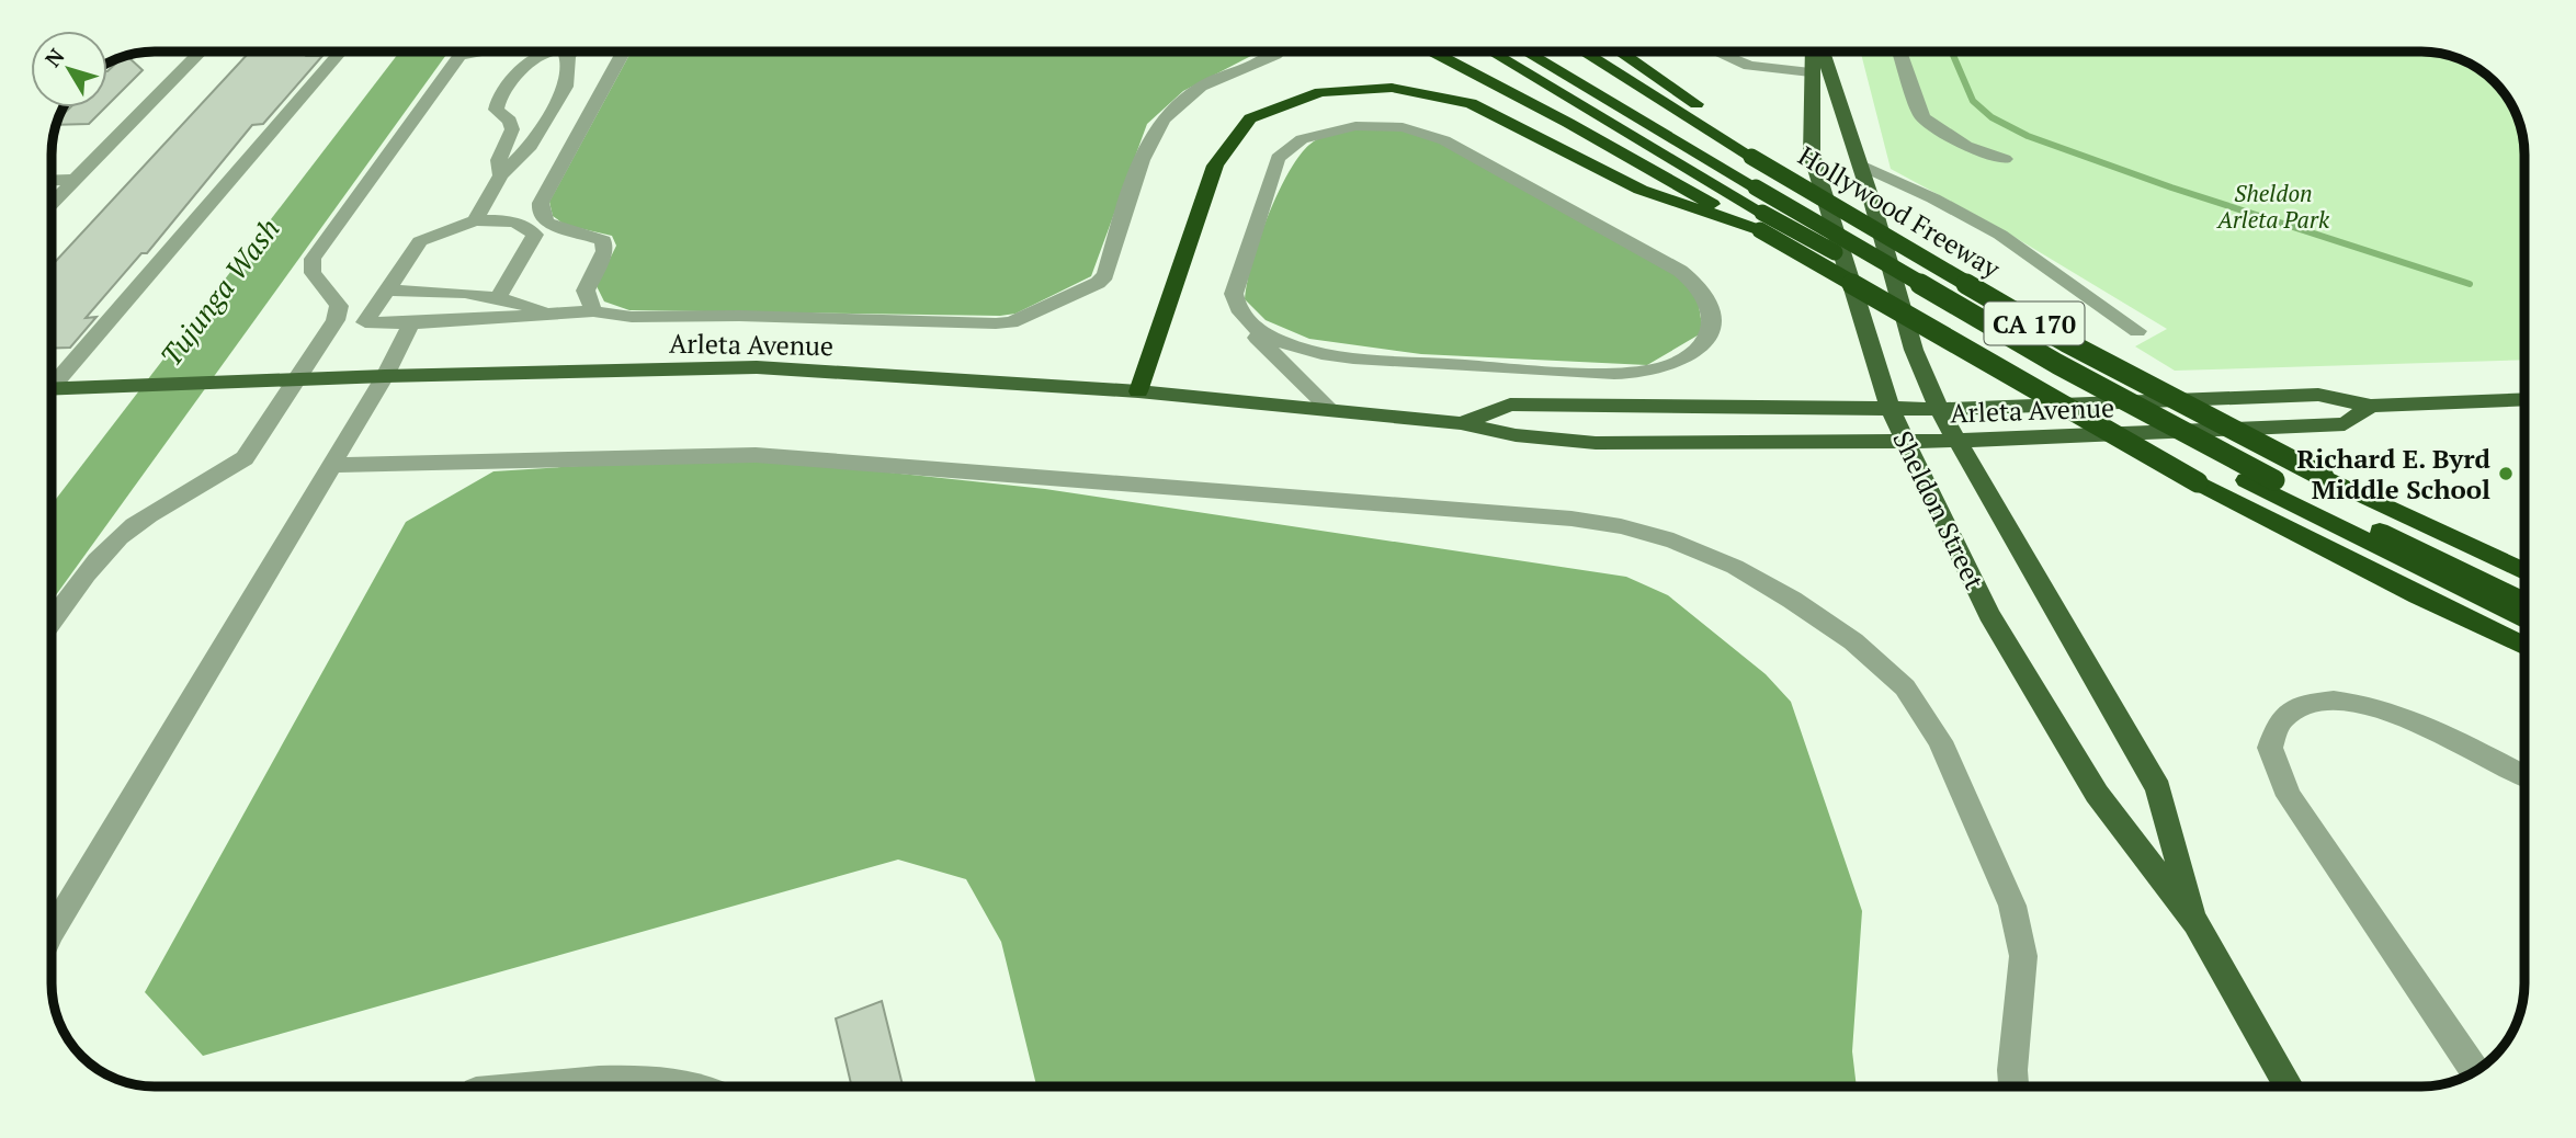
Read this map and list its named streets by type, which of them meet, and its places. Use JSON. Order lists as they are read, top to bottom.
{
  "streets": {
    "highway": ["Hollywood Freeway", "CA 170"],
    "main road": ["Arleta Avenue", "Sheldon Street"]
  },
  "crossings": [
    ["Arleta Avenue", "Sheldon Street"]
  ],
  "water": ["Tujunga Wash"],
  "parks": ["Sheldon Arleta Park"],
  "places": ["Richard E. Byrd Middle School"],
  "north": "top left"
}
